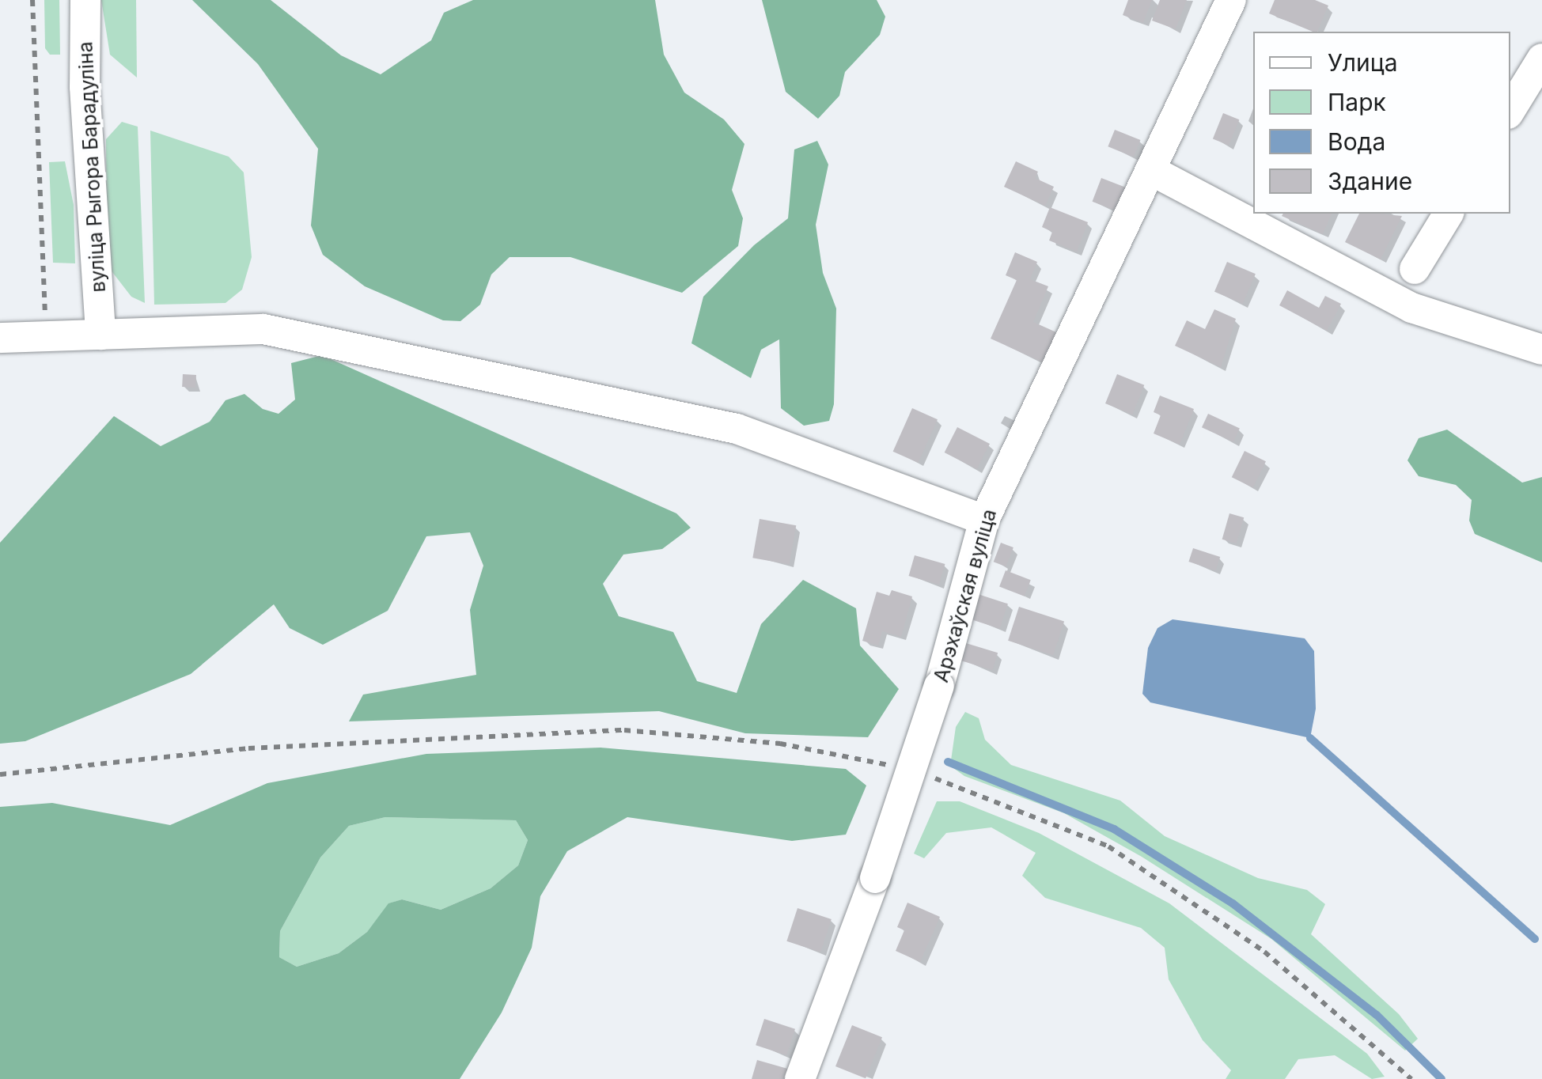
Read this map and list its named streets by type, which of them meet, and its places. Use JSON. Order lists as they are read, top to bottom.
{
  "streets": {
    "street": ["вуліца Рыгора Барадуліна", "Арэхаўская вуліца"]
  },
  "legend": [
    "Улица",
    "Парк",
    "Вода",
    "Здание"
  ]
}
